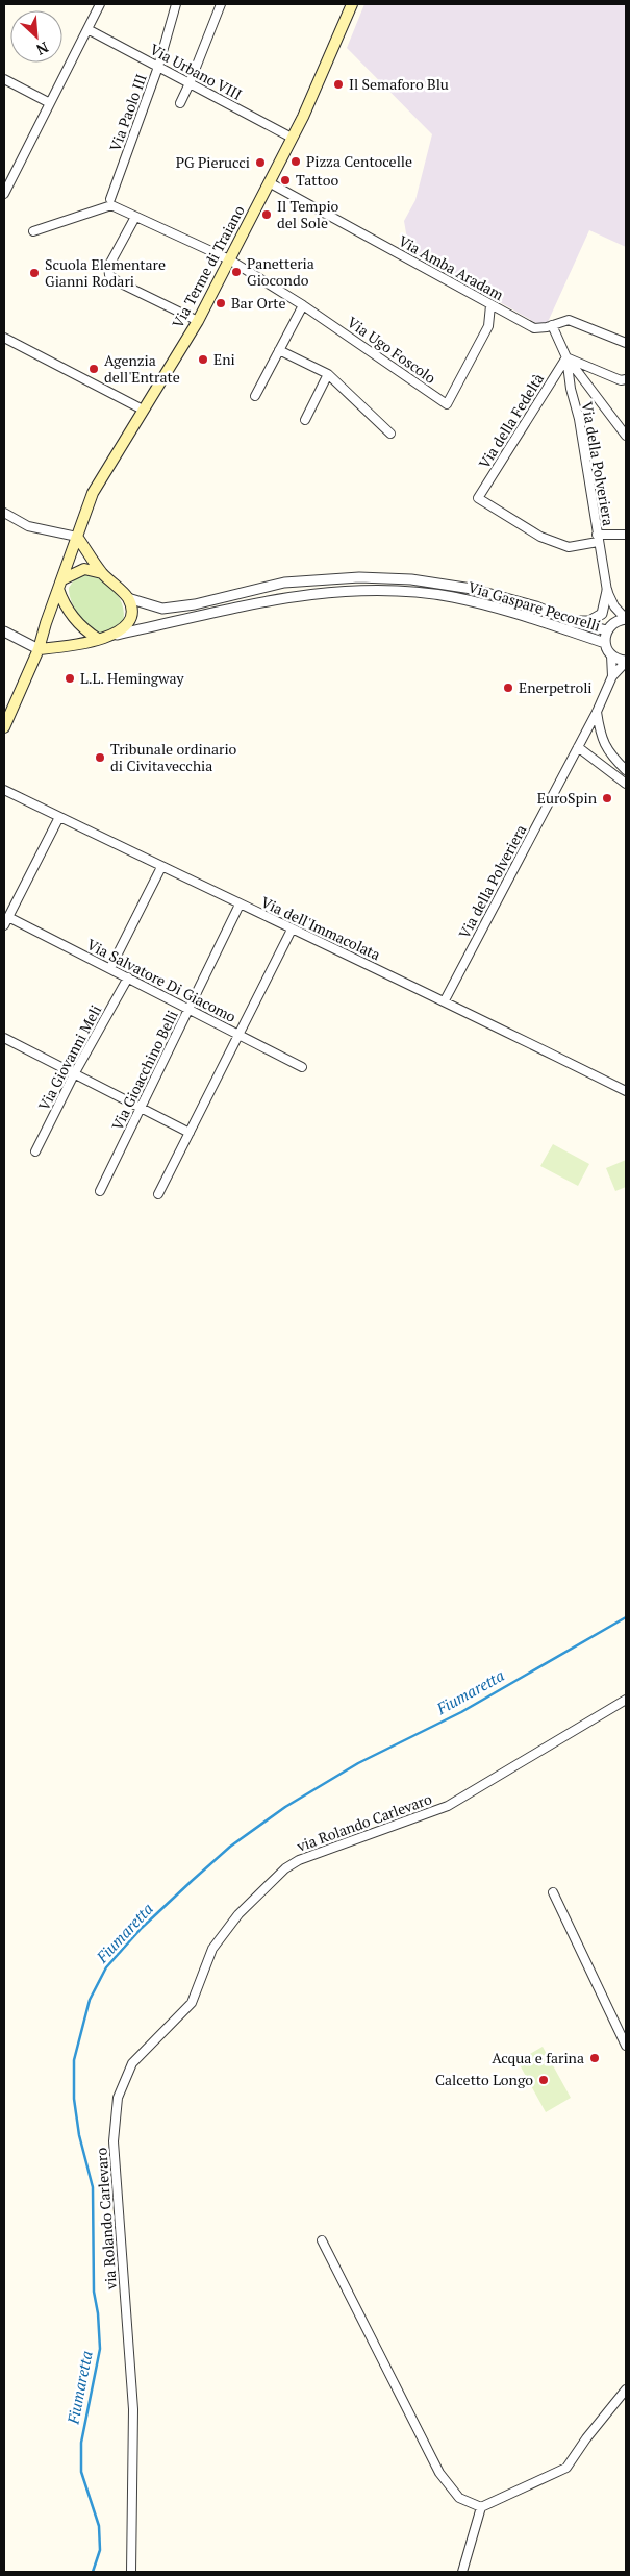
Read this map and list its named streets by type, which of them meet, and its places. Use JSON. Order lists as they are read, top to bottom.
{
  "streets": {
    "main road": ["Via Terme di Traiano"],
    "street": [
      "Via Urbano VIII",
      "Via Paolo III",
      "Via Amba Aradam",
      "Via Ugo Foscolo",
      "Via della Fedeltà",
      "Via della Polveriera",
      "Via Gaspare Pecorelli",
      "Via dell'Immacolata",
      "Via Salvatore Di Giacomo",
      "Via Giovanni Meli",
      "Via Gioacchino Belli",
      "via Rolando Carlevaro"
    ]
  },
  "crossings": [
    ["Via Urbano VIII", "Via Paolo III"],
    ["Via Urbano VIII", "Via Terme di Traiano"],
    ["Via Terme di Traiano", "Via Amba Aradam"],
    ["Via Terme di Traiano", "Via Ugo Foscolo"],
    ["Via Terme di Traiano", "Via Gaspare Pecorelli"],
    ["Via Amba Aradam", "Via Ugo Foscolo"],
    ["Via Amba Aradam", "Via della Polveriera"],
    ["Via della Fedeltà", "Via della Polveriera"],
    ["Via della Polveriera", "Via Gaspare Pecorelli"],
    ["Via della Polveriera", "Via dell'Immacolata"],
    ["Via dell'Immacolata", "Via Gioacchino Belli"],
    ["Via Salvatore Di Giacomo", "Via Giovanni Meli"],
    ["Via Salvatore Di Giacomo", "Via Gioacchino Belli"]
  ],
  "water": ["Fiumaretta"],
  "places": [
    "Il Semaforo Blu",
    "Pizza Centocelle",
    "PG Pierucci",
    "Tattoo",
    "Il Tempio del Sole",
    "Panetteria Giocondo",
    "Scuola Elementare Gianni Rodari",
    "Bar Orte",
    "Eni",
    "Agenzia dell'Entrate",
    "L.L. Hemingway",
    "Enerpetroli",
    "Tribunale ordinario di Civitavecchia",
    "EuroSpin",
    "Acqua e farina",
    "Calcetto Longo"
  ],
  "north": "bottom right"
}
